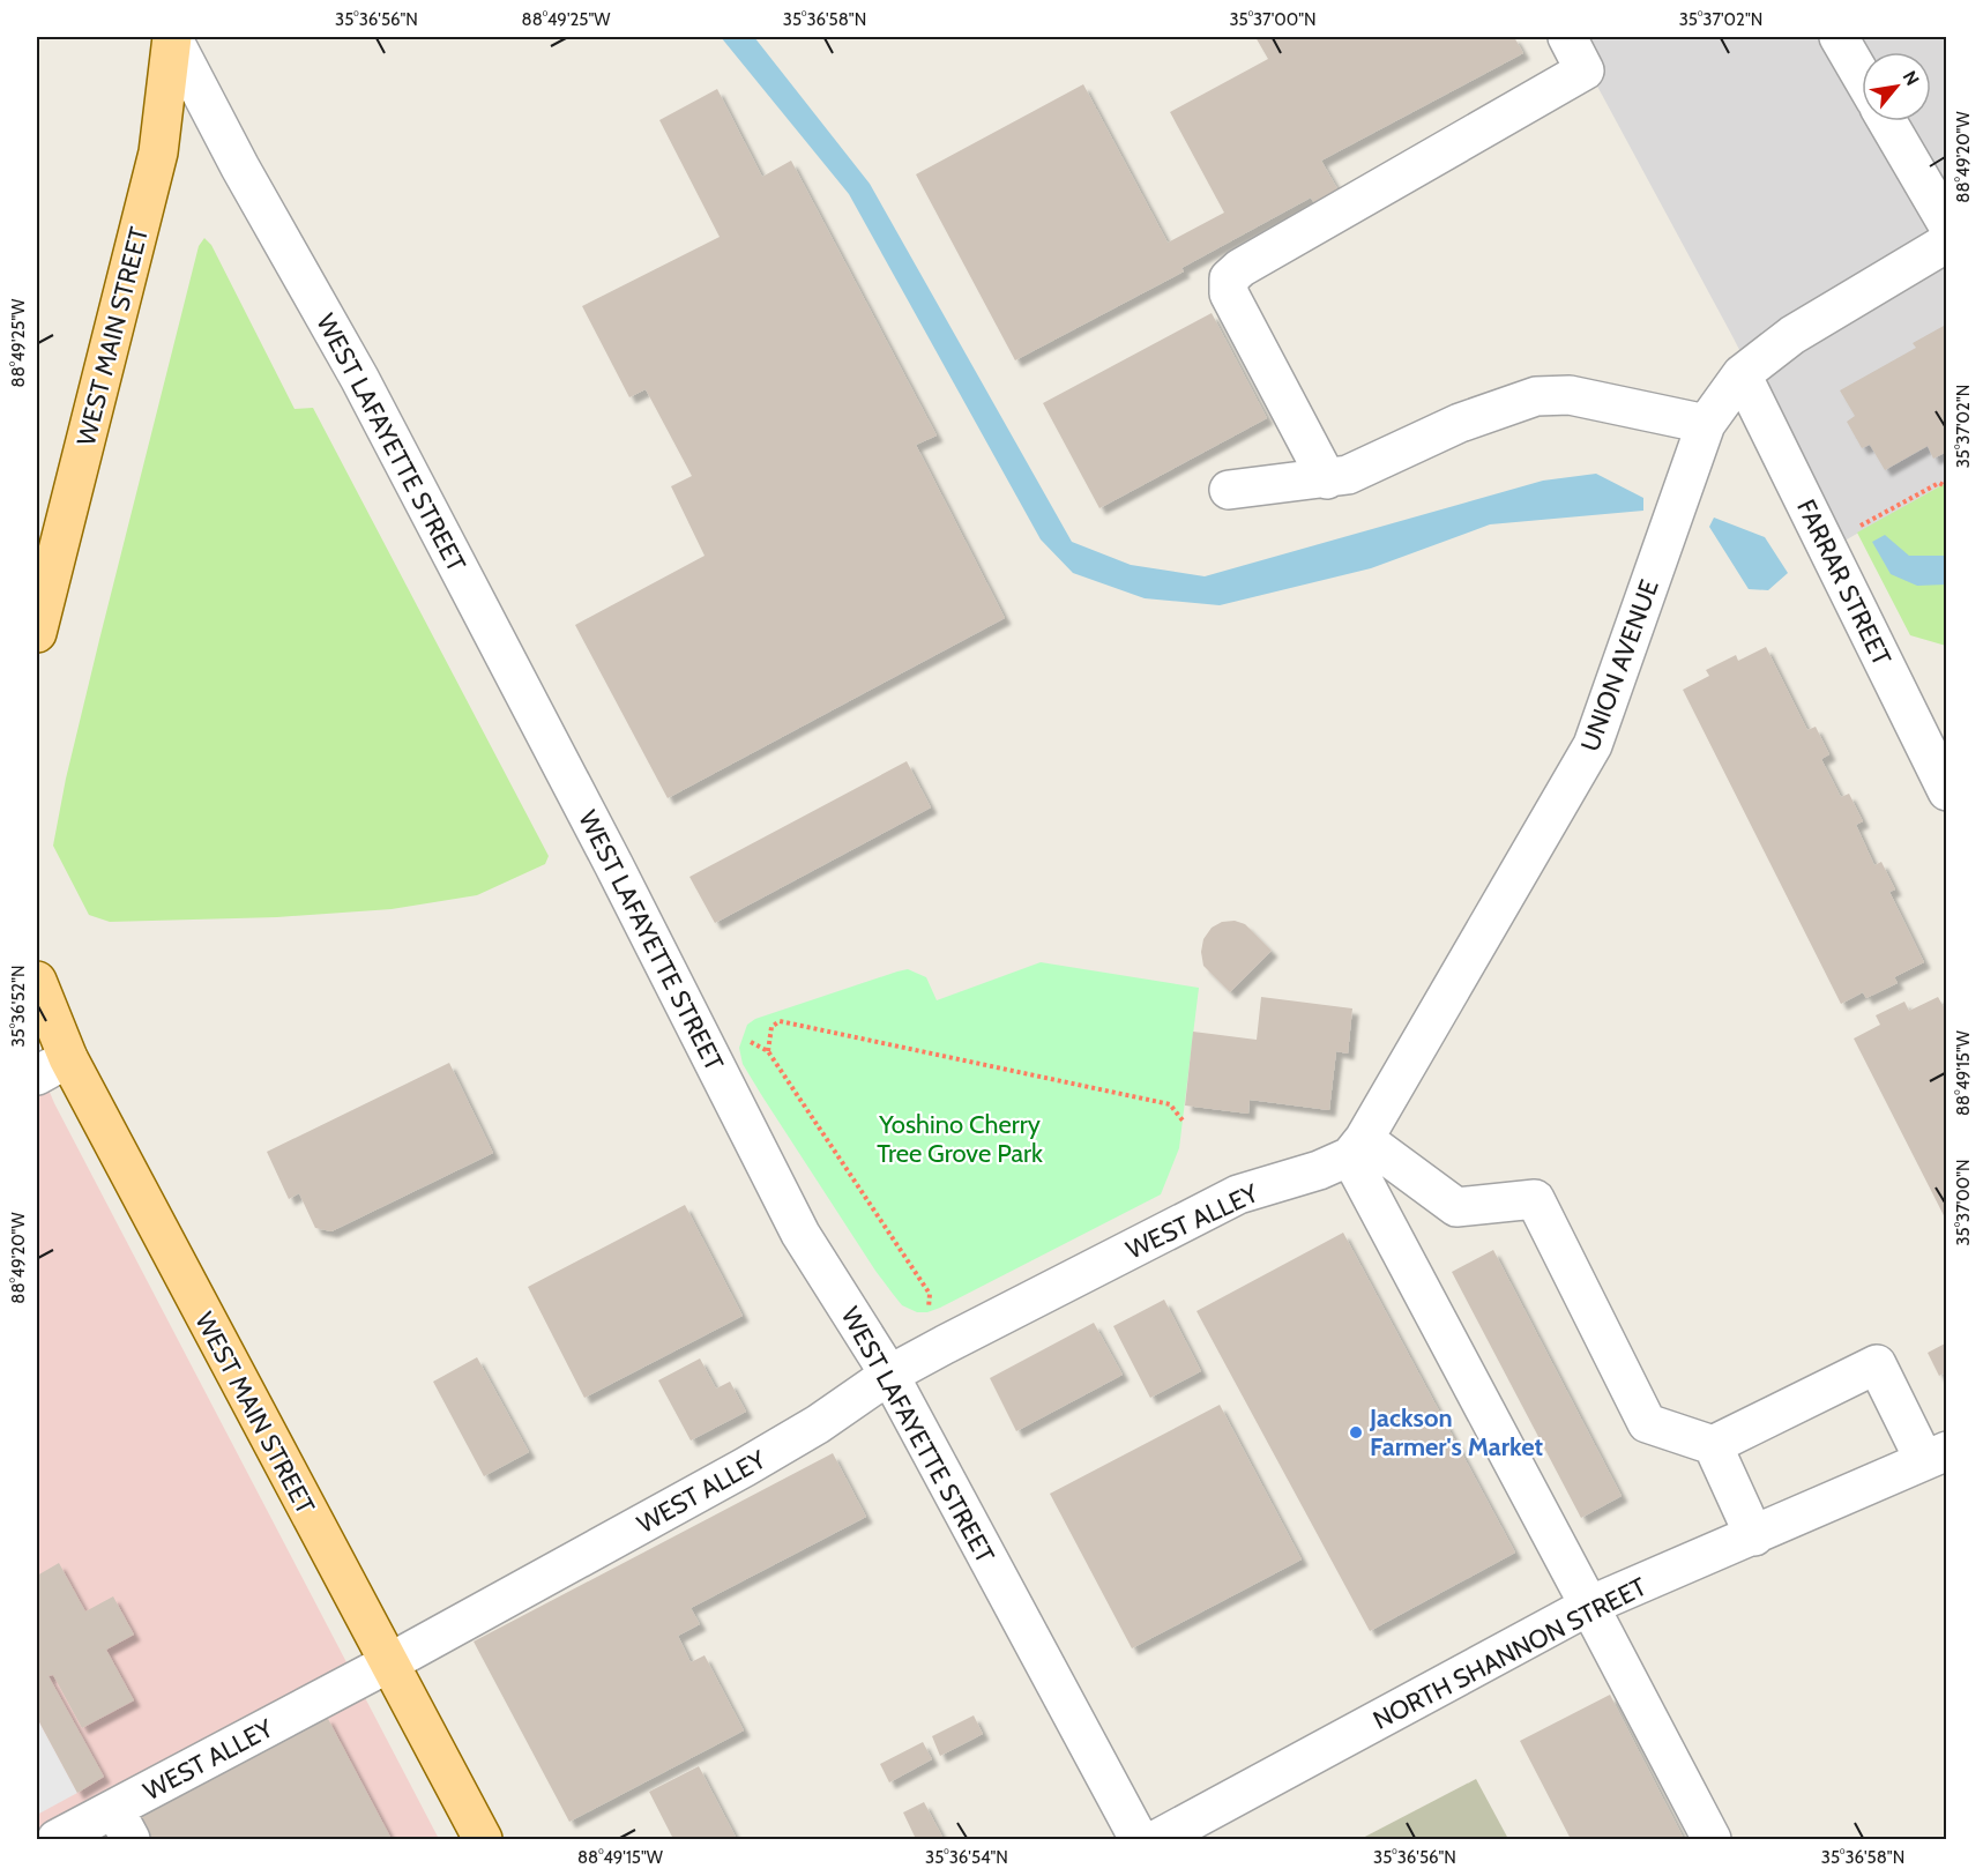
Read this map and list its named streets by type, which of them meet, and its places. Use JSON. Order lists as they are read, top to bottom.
{
  "streets": {
    "main road": ["WEST MAIN STREET"],
    "street": [
      "WEST LAFAYETTE STREET",
      "FARRAR STREET",
      "UNION AVENUE",
      "WEST ALLEY",
      "NORTH SHANNON STREET"
    ]
  },
  "crossings": [
    ["WEST MAIN STREET", "WEST LAFAYETTE STREET"],
    ["WEST MAIN STREET", "WEST ALLEY"],
    ["WEST LAFAYETTE STREET", "WEST ALLEY"],
    ["FARRAR STREET", "UNION AVENUE"],
    ["UNION AVENUE", "WEST ALLEY"]
  ],
  "parks": ["Yoshino Cherry Tree Grove Park"],
  "places": ["Jackson Farmer's Market"],
  "north": "top right",
  "coordinates": [
    "35°36'56\"N",
    "88°49'25\"W",
    "35°36'58\"N",
    "35°37'00\"N",
    "35°37'02\"N",
    "88°49'20\"W",
    "35°36'52\"N",
    "88°49'15\"W",
    "35°36'54\"N"
  ]
}
